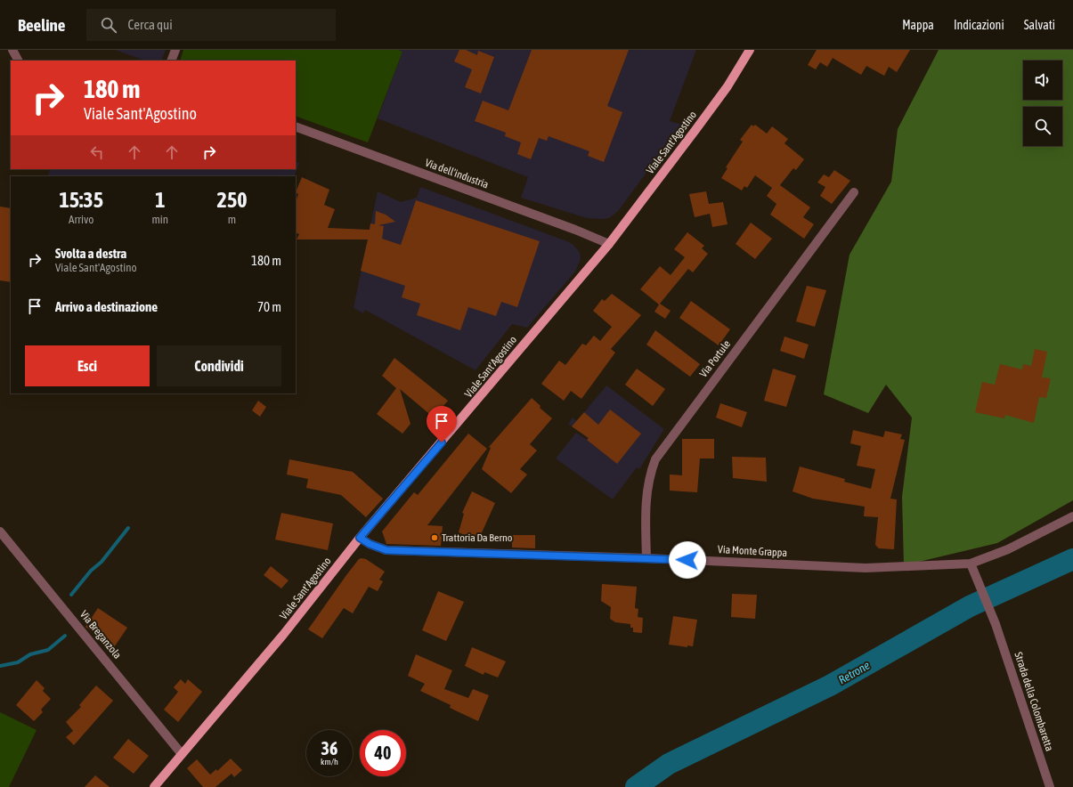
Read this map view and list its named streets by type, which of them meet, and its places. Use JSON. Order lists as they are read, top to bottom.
{
  "streets": {
    "main road": ["Viale Sant'Agostino"],
    "street": [
      "Via dell'industria",
      "Via Portule",
      "Via Monte Grappa",
      "Via Breganzola",
      "Strada della Colombaretta"
    ]
  },
  "crossings": [
    ["Viale Sant'Agostino", "Via dell'industria"],
    ["Viale Sant'Agostino", "Via Monte Grappa"],
    ["Viale Sant'Agostino", "Via Breganzola"],
    ["Via Portule", "Via Monte Grappa"],
    ["Via Monte Grappa", "Strada della Colombaretta"]
  ],
  "water": ["Retrone"],
  "places": ["Trattoria Da Berno"],
  "page": {
    "header": "Beeline",
    "search": "Cerca qui",
    "nav": ["Mappa", "Indicazioni", "Salvati"],
    "turn": ["180 m", "Viale Sant'Agostino"],
    "eta": [
      "15:35",
      "Arrivo",
      "1",
      "min",
      "250",
      "m"
    ],
    "list": [
      {
        "name": "Svolta a destra",
        "note": "Viale Sant'Agostino",
        "value": "180 m"
      },
      {
        "name": "Arrivo a destinazione",
        "value": "70 m"
      }
    ],
    "buttons": ["Esci", "Condividi"],
    "speed": "36 km/h",
    "limit": "40"
  }
}
